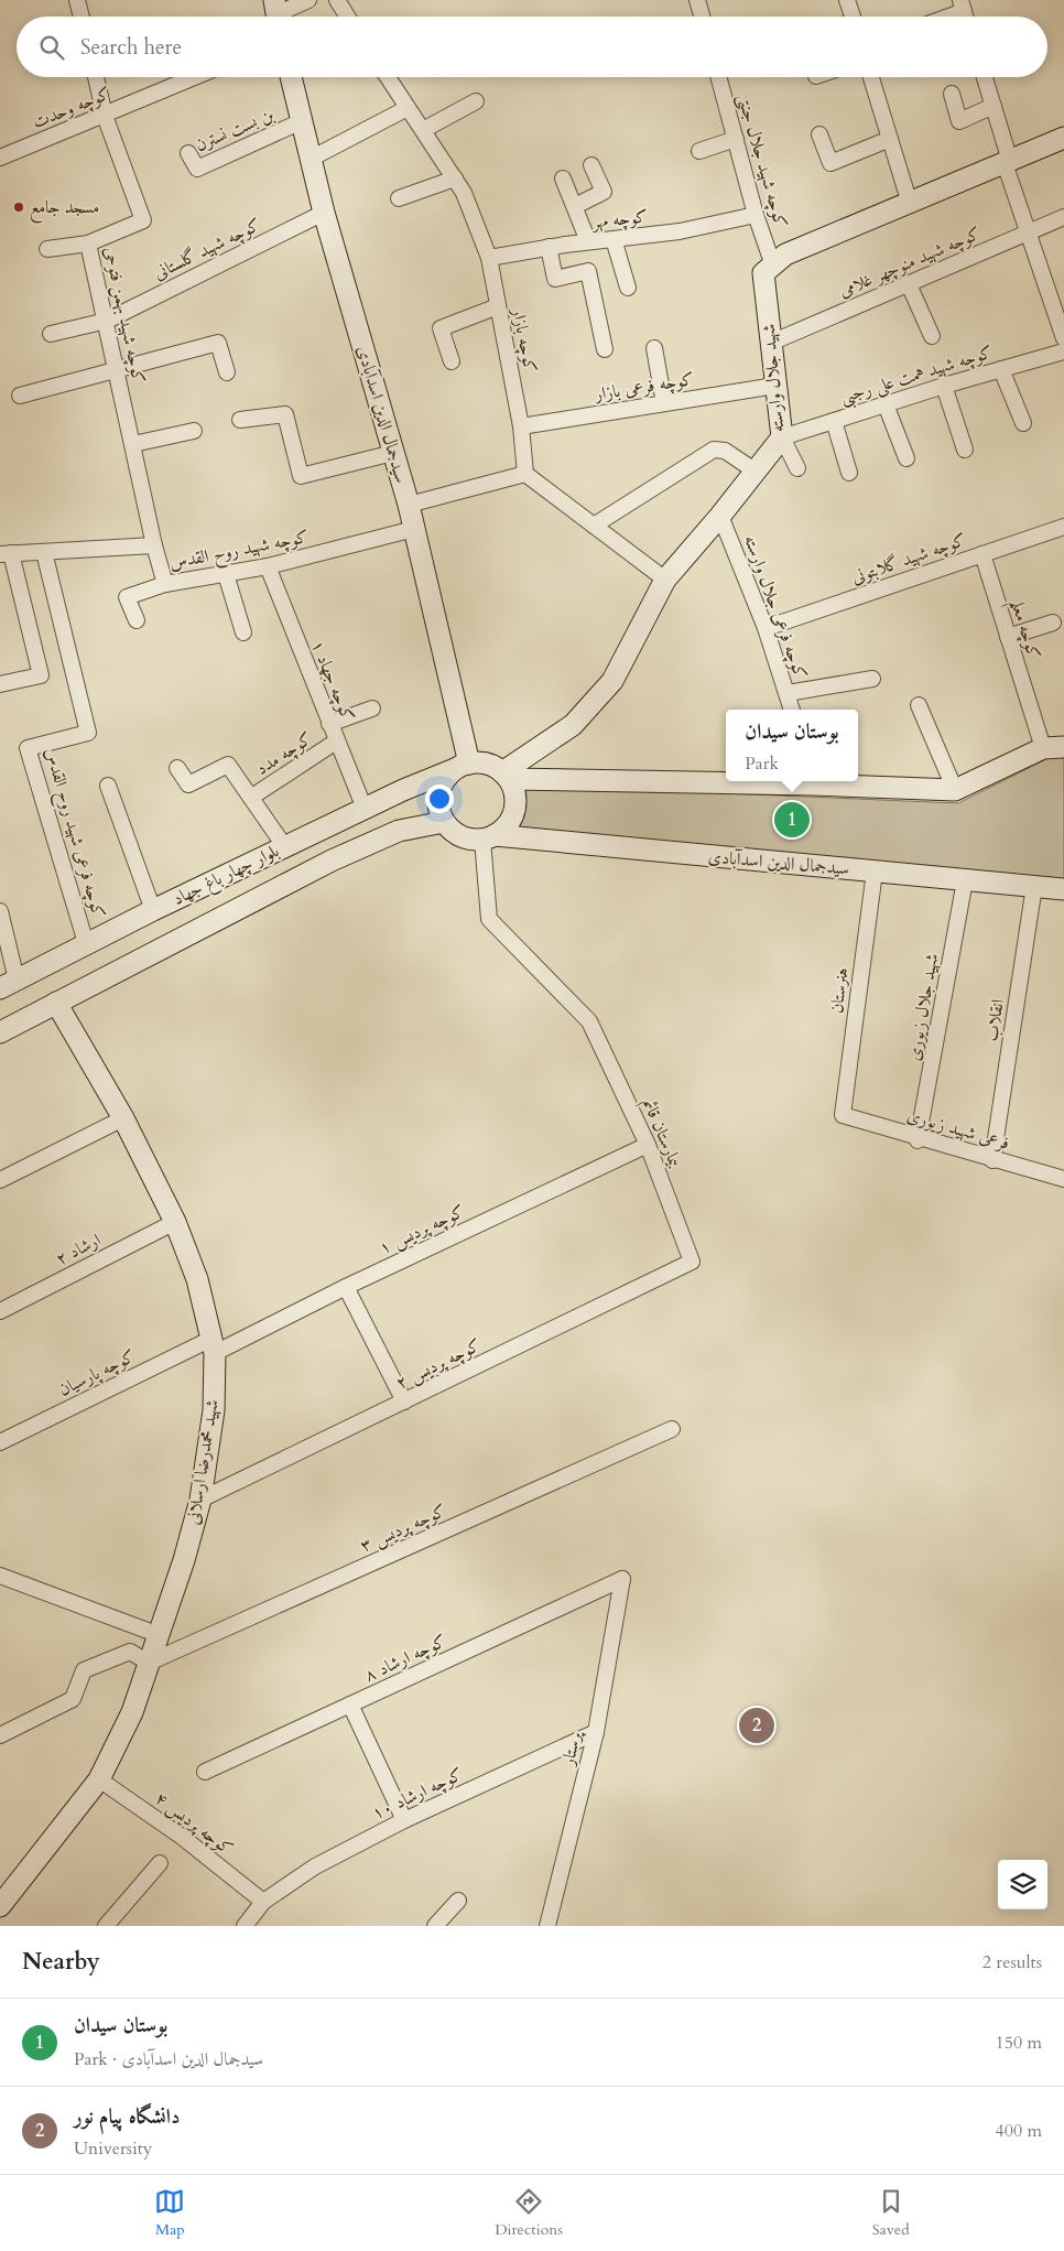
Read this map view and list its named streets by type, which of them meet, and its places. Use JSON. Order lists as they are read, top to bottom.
{
  "streets": {
    "street": [
      "کوچه وحدت",
      "بن بست نسترن",
      "کوچه شهید جلال جنتی",
      "کوچه مهر",
      "کوچه شهید گلستانی",
      "کوچه شهید منوچهر غلامی",
      "کوچه شهید بهمن فتوحی",
      "کوچه بازار",
      "کوچه شهید همت علی رجبی",
      "شهید جلال وارسته",
      "کوچه فرعی بازار",
      "سیدجمال الدین اسدآبادی",
      "کوچه شهید روح القدس",
      "کوچه شهید گلابتونی",
      "کوچه فرعی جلال وارسته",
      "کوچه معلم",
      "کوچه جهاد ۱",
      "کوچه مدد",
      "کوچه فرعی شهید روح القدس",
      "بلوار چهار باغ جهاد",
      "هنرستان",
      "شهید جلال زیوری",
      "انقلاب",
      "فرعی شهید زیوری",
      "بیمارستان قائم",
      "کوچه پردیس ۱",
      "ارشاد ۲",
      "کوچه پردیس ۲",
      "کوچه پارسیان",
      "شهید محمدرضا ارسلانی",
      "کوچه پردیس ۳",
      "کوچه ارشاد ۸",
      "پرستار",
      "کوچه ارشاد ۱۰",
      "کوچه پردیس ۴"
    ]
  },
  "crossings": [
    ["کوچه وحدت", "کوچه شهید بهمن فتوحی"],
    ["بن بست نسترن", "سیدجمال الدین اسدآبادی"],
    ["کوچه شهید جلال جنتی", "کوچه مهر"],
    ["کوچه شهید جلال جنتی", "شهید جلال وارسته"],
    ["کوچه مهر", "کوچه بازار"],
    ["کوچه شهید گلستانی", "کوچه شهید بهمن فتوحی"],
    ["کوچه شهید گلستانی", "سیدجمال الدین اسدآبادی"],
    ["کوچه شهید منوچهر غلامی", "شهید جلال وارسته"],
    ["کوچه شهید بهمن فتوحی", "کوچه شهید روح القدس"],
    ["کوچه بازار", "کوچه فرعی بازار"],
    ["کوچه شهید همت علی رجبی", "شهید جلال وارسته"],
    ["شهید جلال وارسته", "کوچه فرعی بازار"],
    ["شهید جلال وارسته", "سیدجمال الدین اسدآبادی"],
    ["شهید جلال وارسته", "کوچه فرعی جلال وارسته"],
    ["شهید جلال وارسته", "بلوار چهار باغ جهاد"],
    ["شهید جلال وارسته", "بیمارستان قائم"],
    ["سیدجمال الدین اسدآبادی", "کوچه شهید روح القدس"],
    ["سیدجمال الدین اسدآبادی", "بلوار چهار باغ جهاد"],
    ["سیدجمال الدین اسدآبادی", "هنرستان"],
    ["سیدجمال الدین اسدآبادی", "شهید جلال زیوری"],
    ["سیدجمال الدین اسدآبادی", "انقلاب"],
    ["سیدجمال الدین اسدآبادی", "بیمارستان قائم"],
    ["کوچه شهید روح القدس", "کوچه جهاد ۱"],
    ["کوچه شهید روح القدس", "کوچه فرعی شهید روح القدس"],
    ["کوچه شهید گلابتونی", "کوچه فرعی جلال وارسته"],
    ["کوچه شهید گلابتونی", "کوچه معلم"],
    ["کوچه جهاد ۱", "کوچه مدد"],
    ["کوچه جهاد ۱", "بلوار چهار باغ جهاد"],
    ["کوچه فرعی شهید روح القدس", "بلوار چهار باغ جهاد"],
    ["بلوار چهار باغ جهاد", "بیمارستان قائم"],
    ["بلوار چهار باغ جهاد", "شهید محمدرضا ارسلانی"],
    ["هنرستان", "فرعی شهید زیوری"],
    ["شهید جلال زیوری", "فرعی شهید زیوری"],
    ["انقلاب", "فرعی شهید زیوری"],
    ["بیمارستان قائم", "کوچه پردیس ۱"],
    ["بیمارستان قائم", "کوچه پردیس ۲"],
    ["کوچه پردیس ۱", "کوچه پارسیان"],
    ["کوچه پردیس ۱", "شهید محمدرضا ارسلانی"],
    ["ارشاد ۲", "شهید محمدرضا ارسلانی"],
    ["کوچه پردیس ۲", "شهید محمدرضا ارسلانی"],
    ["کوچه پارسیان", "شهید محمدرضا ارسلانی"],
    ["شهید محمدرضا ارسلانی", "کوچه پردیس ۳"],
    ["شهید محمدرضا ارسلانی", "کوچه پردیس ۴"],
    ["کوچه ارشاد ۸", "پرستار"],
    ["پرستار", "کوچه ارشاد ۱۰"],
    ["کوچه ارشاد ۱۰", "کوچه پردیس ۴"]
  ],
  "places": ["مسجد جامع"],
  "page": {
    "search": "Search here",
    "popup": ["بوستان سیدان", "Park"],
    "pins": ["1", "2"],
    "heading": ["Nearby", "2 results"],
    "list": [
      {
        "mark": "1",
        "name": "بوستان سیدان",
        "note": "Park · سیدجمال الدین اسدآبادی",
        "value": "150 m"
      },
      {
        "mark": "2",
        "name": "دانشگاه پیام نور",
        "note": "University",
        "value": "400 m"
      }
    ],
    "nav": ["Map", "Directions", "Saved"]
  }
}
